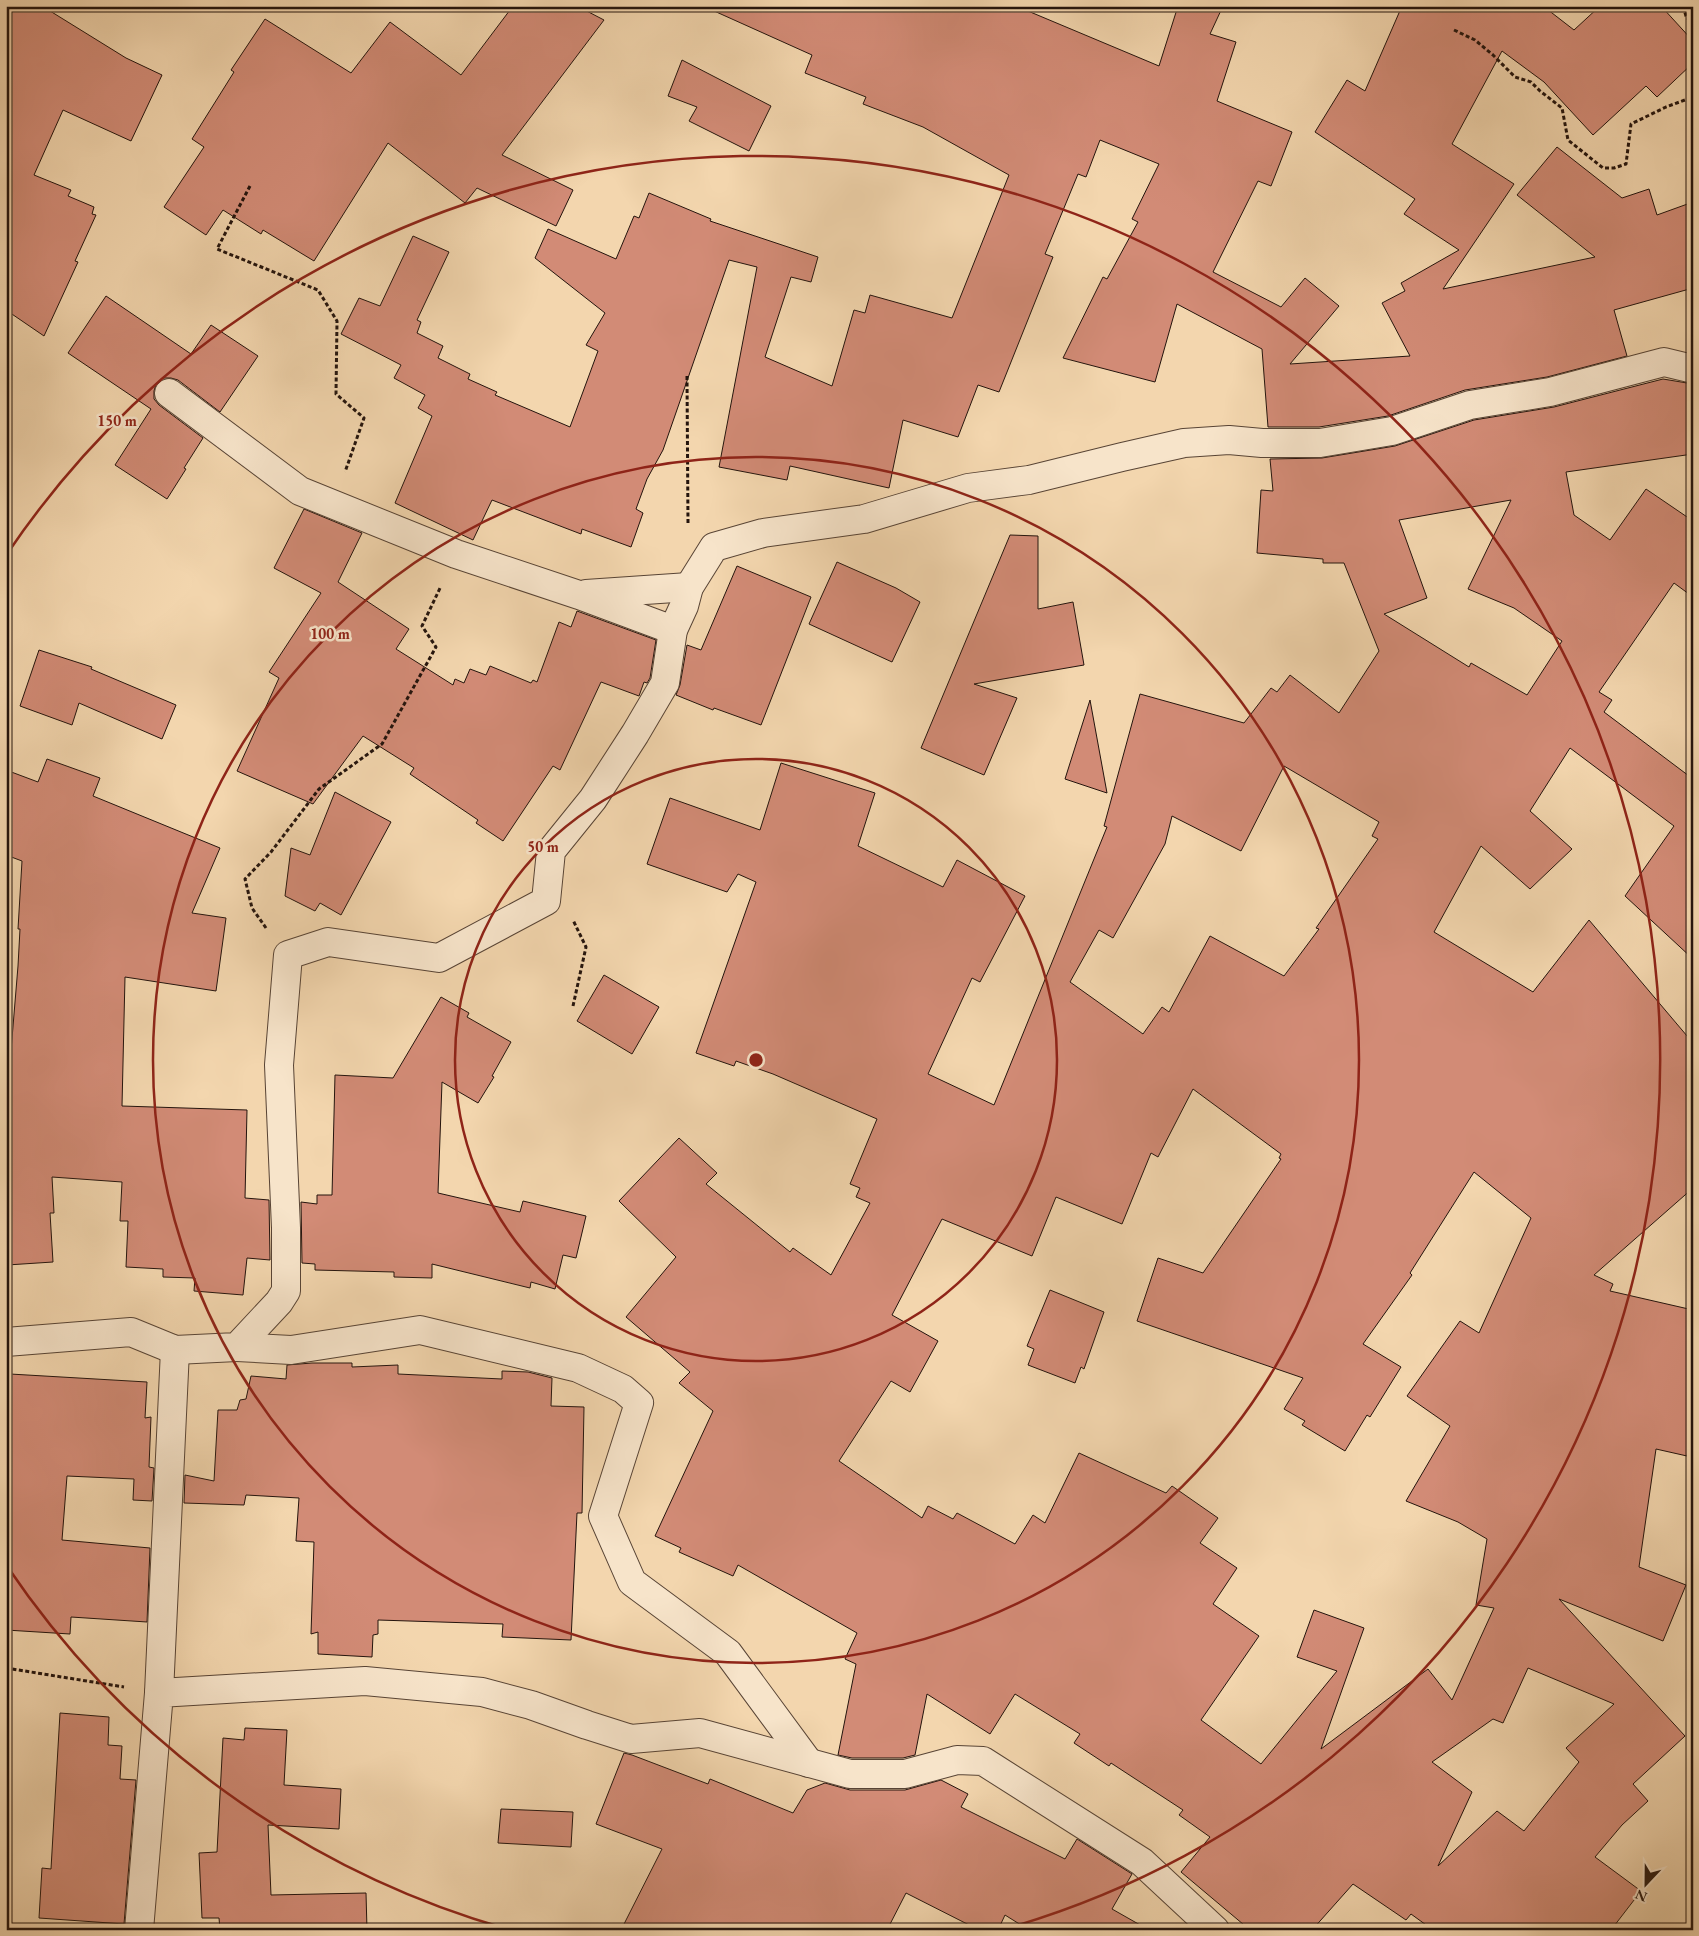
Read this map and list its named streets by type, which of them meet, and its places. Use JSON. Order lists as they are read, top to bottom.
{
  "north": "bottom",
  "rings": ["150 m", "100 m", "50 m"]
}
